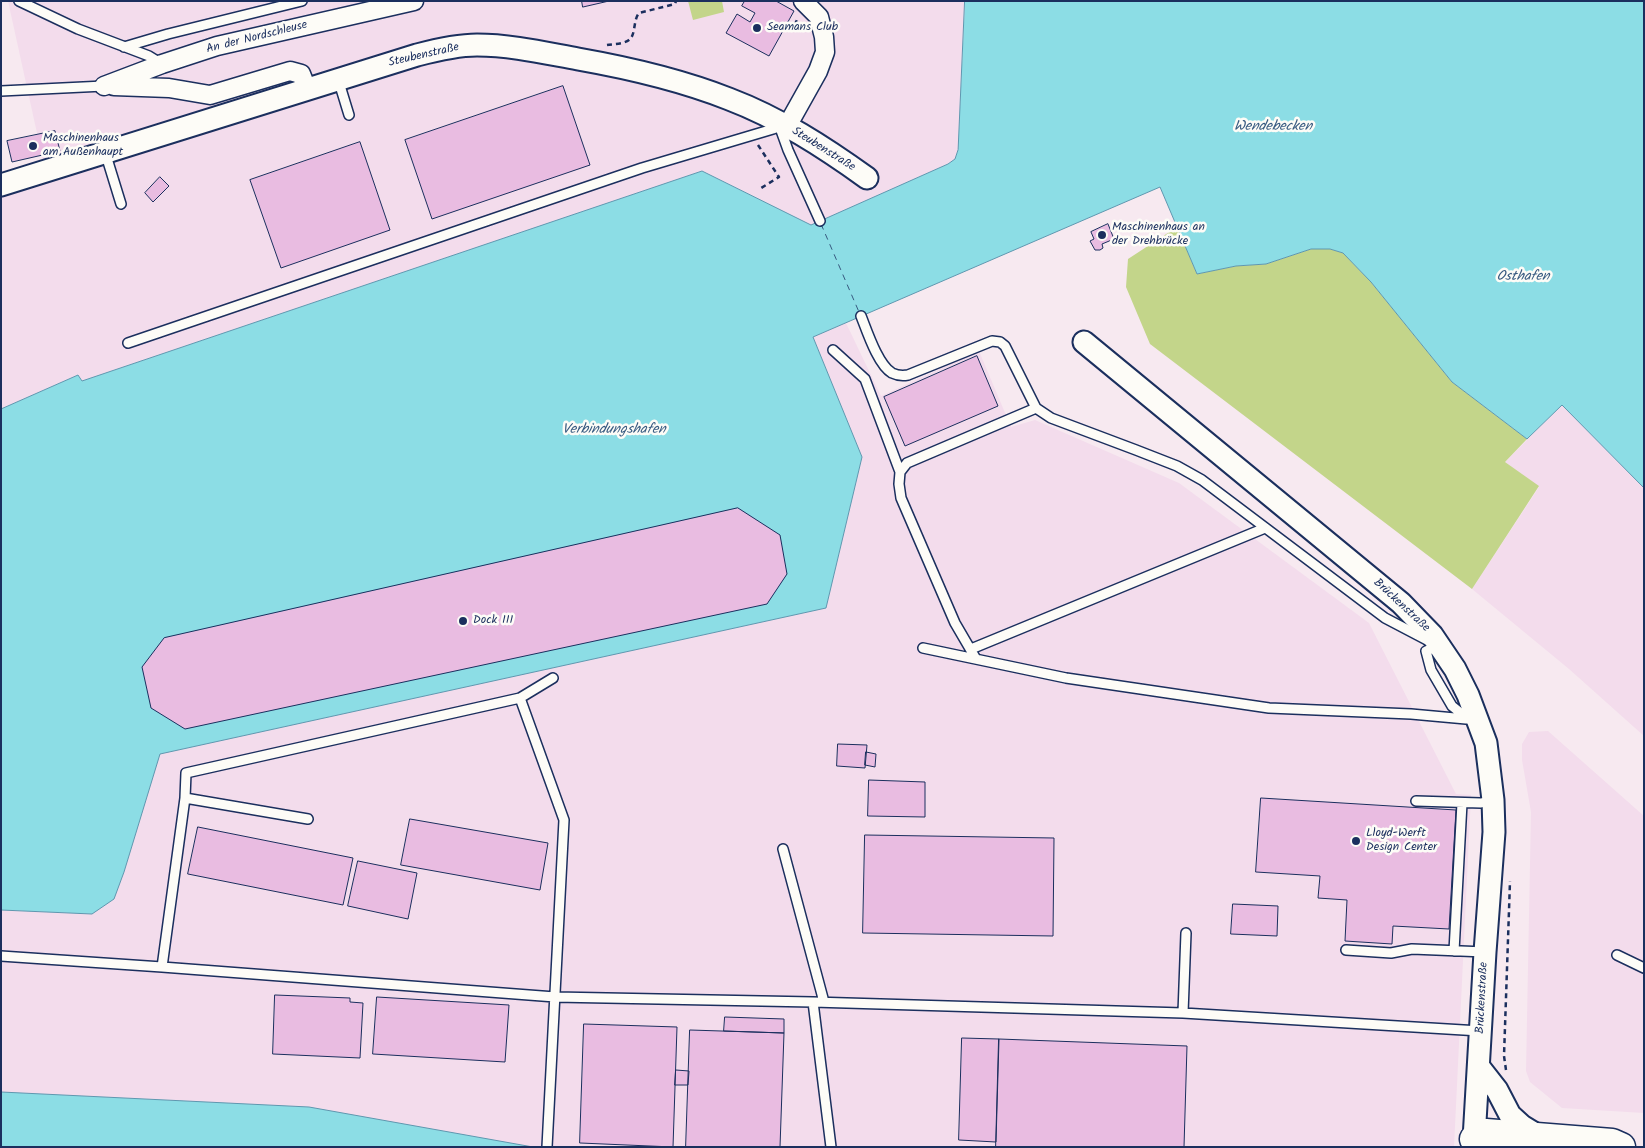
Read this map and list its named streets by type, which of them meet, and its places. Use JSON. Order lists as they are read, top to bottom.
{
  "streets": {
    "street": ["An der Nordschleuse", "Steubenstraße", "Brückenstraße"]
  },
  "crossings": [
    ["An der Nordschleuse", "Steubenstraße"]
  ],
  "water": ["Wendebecken", "Osthafen", "Verbindungshafen"],
  "places": [
    "Seamans Club",
    "Maschinenhaus am Außenhaupt",
    "Maschinenhaus an der Drehbrücke",
    "Dock III",
    "Lloyd-Werft Design Center"
  ]
}
